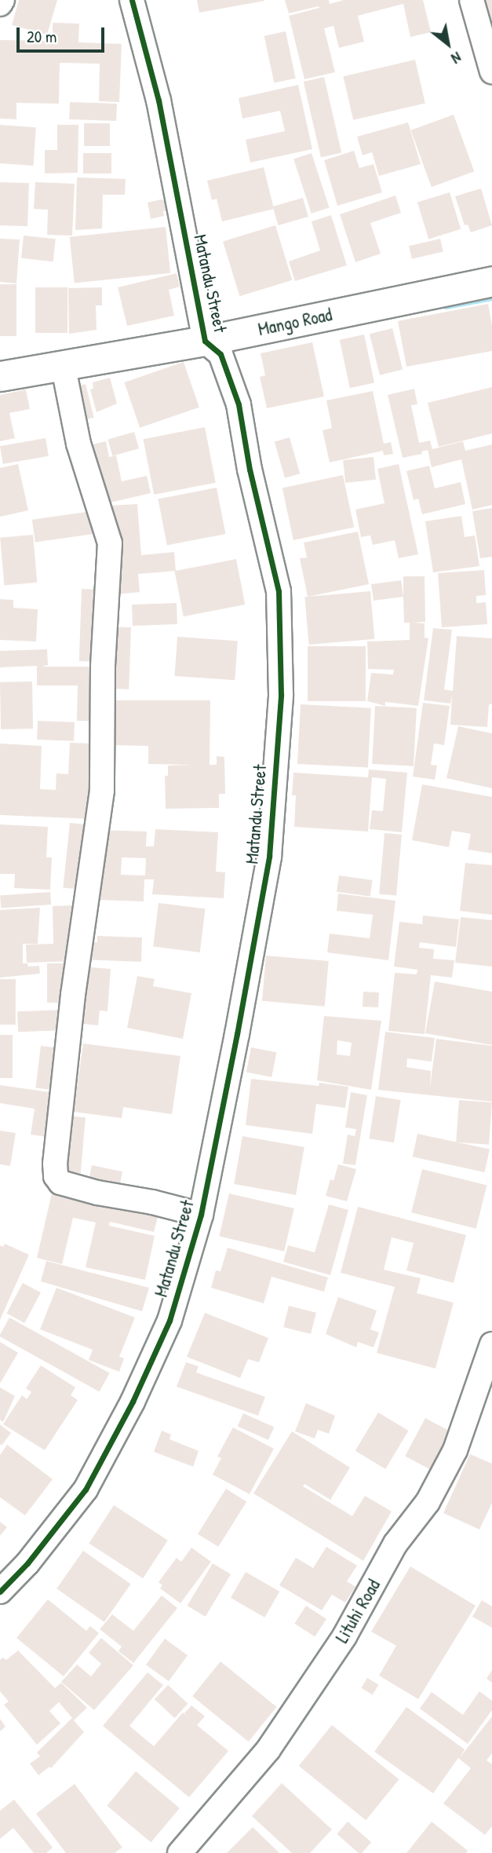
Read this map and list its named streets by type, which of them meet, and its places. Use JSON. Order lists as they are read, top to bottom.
{
  "streets": {
    "street": ["Matandu Street", "Mango Road", "Lituhi Road"]
  },
  "crossings": [
    ["Matandu Street", "Mango Road"]
  ],
  "scale_bar": "20 m",
  "north": "bottom right"
}
